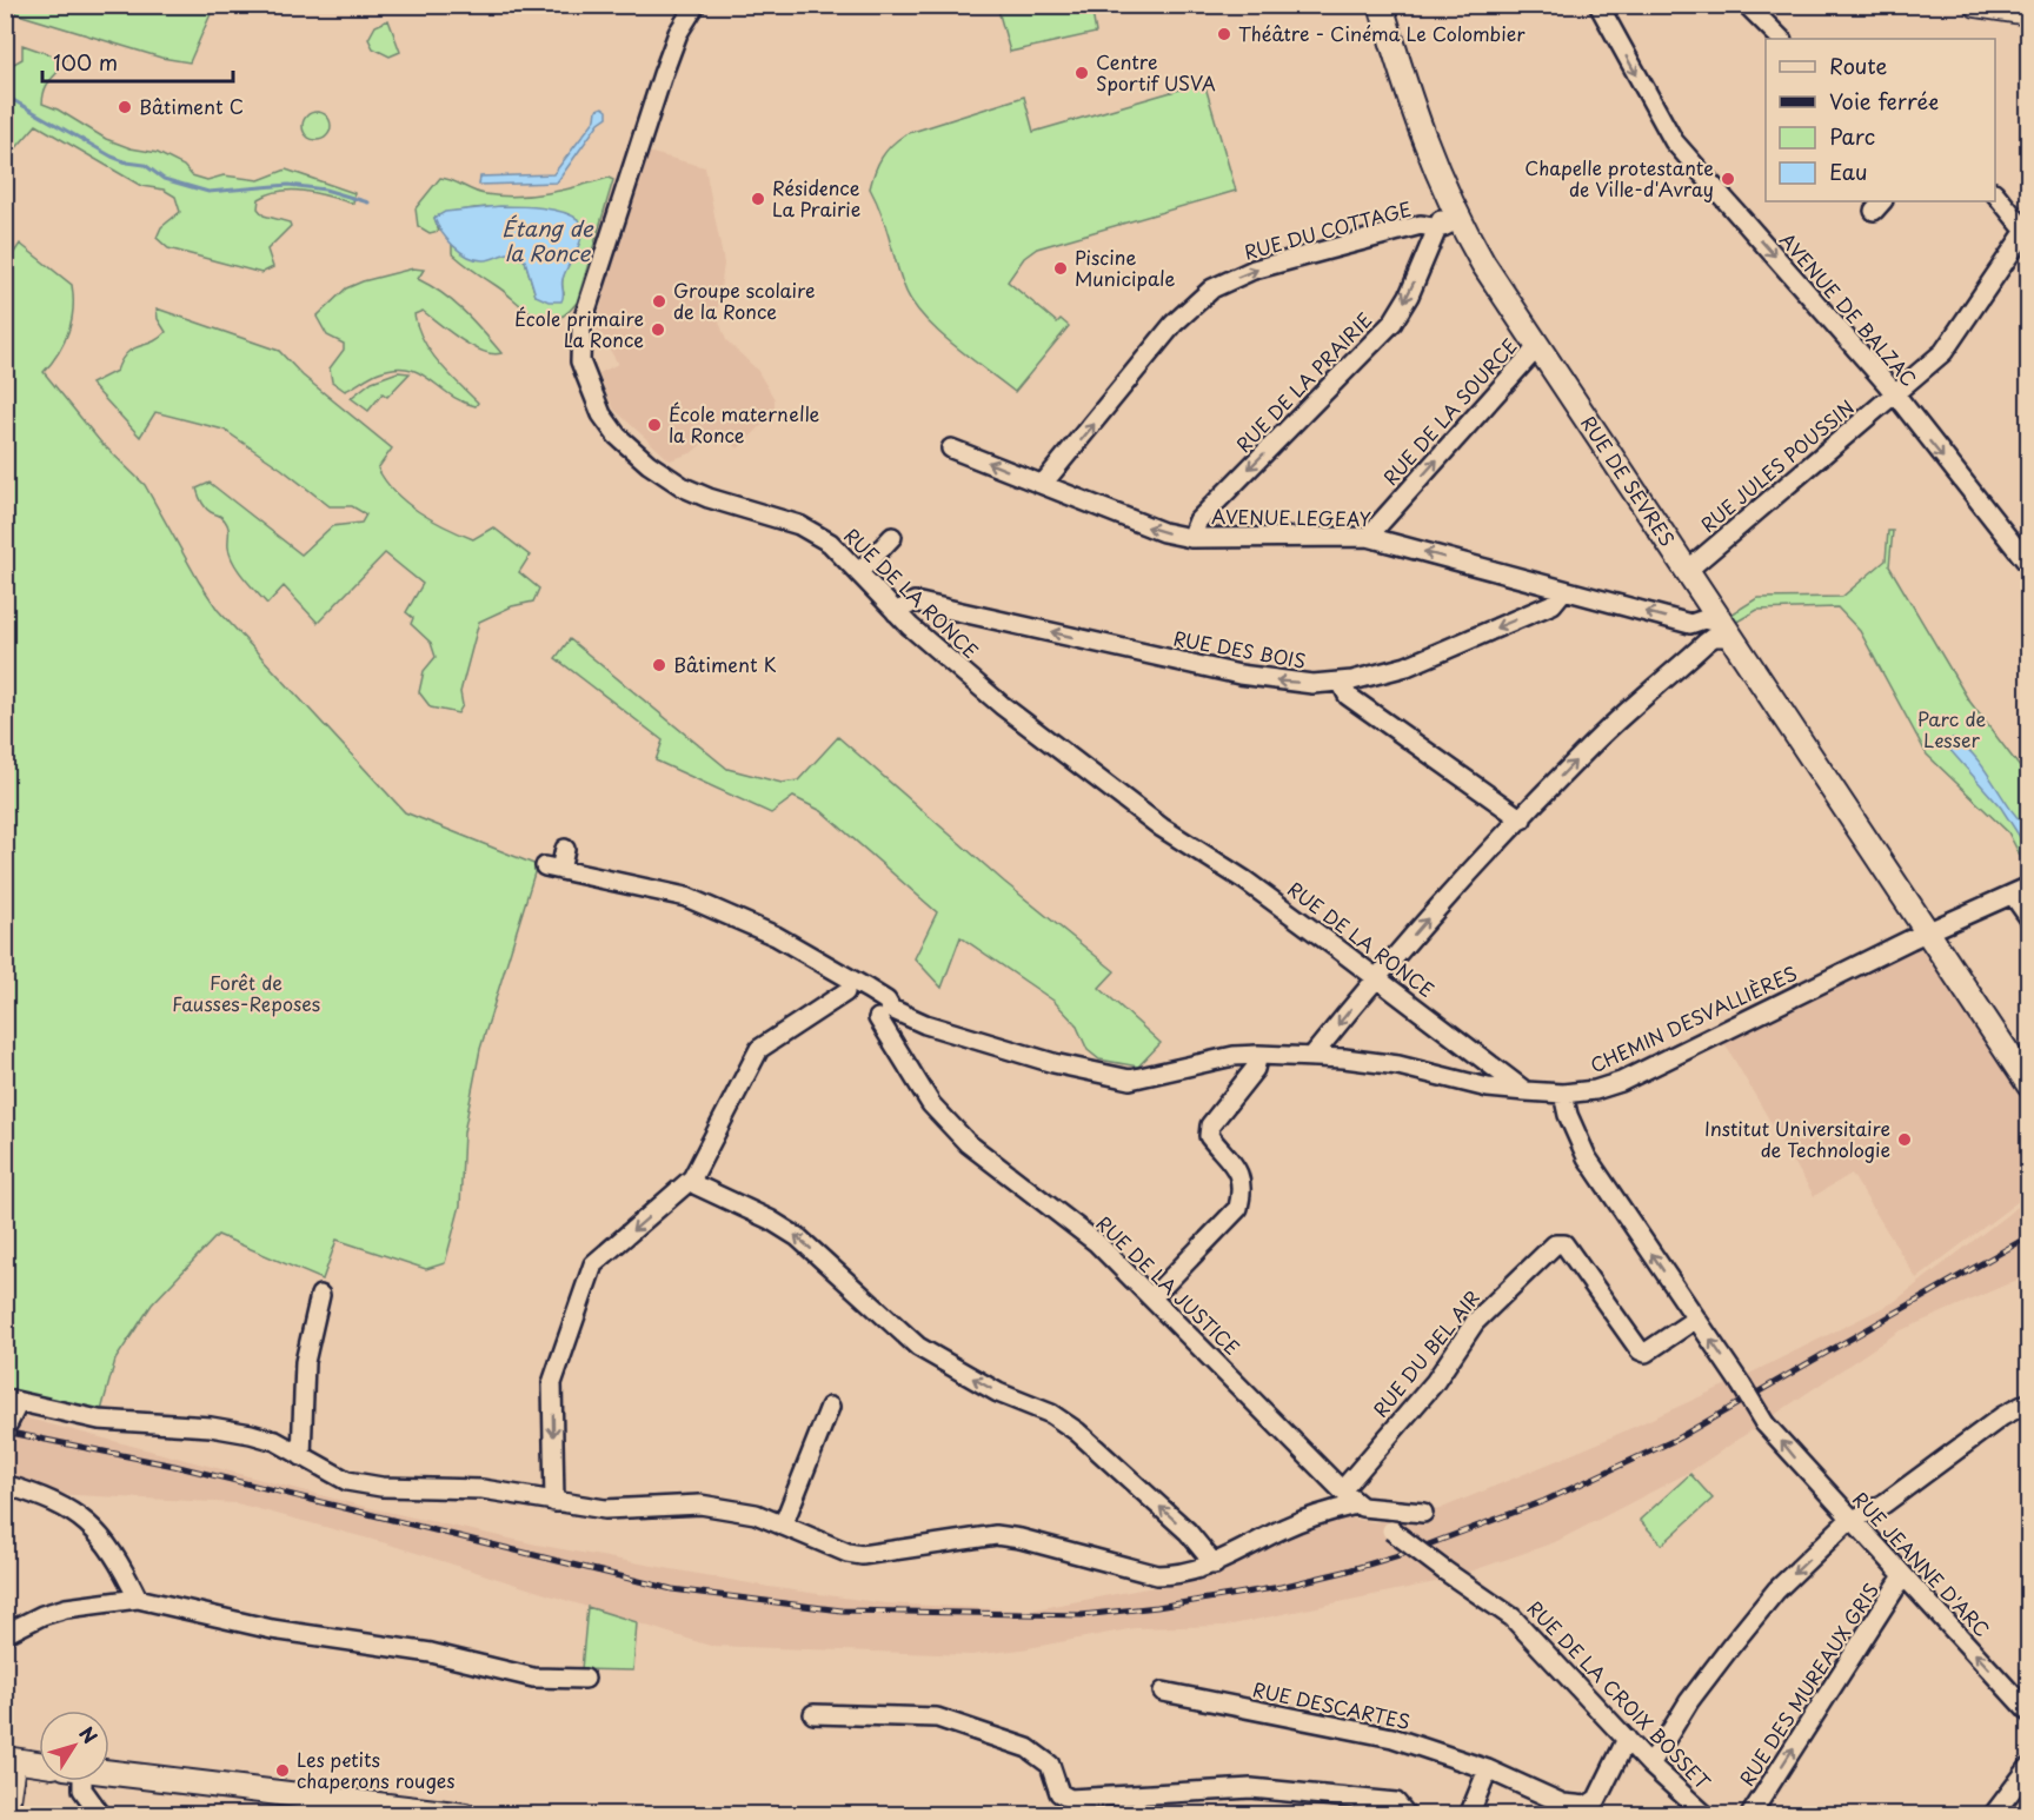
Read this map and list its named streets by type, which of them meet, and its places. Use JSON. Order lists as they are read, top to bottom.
{
  "streets": {
    "main road": ["RUE DE SÈVRES"],
    "street": [
      "RUE DU COTTAGE",
      "AVENUE DE BALZAC",
      "RUE DE LA PRAIRIE",
      "RUE DE LA SOURCE",
      "RUE JULES POUSSIN",
      "AVENUE LEGEAY",
      "RUE DE LA RONCE",
      "RUE DES BOIS",
      "CHEMIN DESVALLIÈRES",
      "RUE DE LA JUSTICE",
      "RUE DU BEL AIR",
      "RUE JEANNE D'ARC",
      "RUE DES MUREAUX GRIS",
      "RUE DE LA CROIX BOSSET",
      "RUE DESCARTES"
    ]
  },
  "crossings": [
    ["RUE DU COTTAGE", "RUE DE LA PRAIRIE"],
    ["RUE DU COTTAGE", "RUE DE SÈVRES"],
    ["RUE DU COTTAGE", "AVENUE LEGEAY"],
    ["AVENUE DE BALZAC", "RUE JULES POUSSIN"],
    ["RUE DE LA PRAIRIE", "AVENUE LEGEAY"],
    ["RUE DE LA SOURCE", "RUE DE SÈVRES"],
    ["RUE DE LA SOURCE", "AVENUE LEGEAY"],
    ["RUE JULES POUSSIN", "RUE DE SÈVRES"],
    ["RUE DE SÈVRES", "AVENUE LEGEAY"],
    ["RUE DE SÈVRES", "CHEMIN DESVALLIÈRES"],
    ["AVENUE LEGEAY", "RUE DES BOIS"],
    ["RUE DE LA RONCE", "RUE DES BOIS"],
    ["RUE DE LA RONCE", "CHEMIN DESVALLIÈRES"],
    ["CHEMIN DESVALLIÈRES", "RUE DE LA JUSTICE"],
    ["CHEMIN DESVALLIÈRES", "RUE JEANNE D'ARC"],
    ["RUE DE LA JUSTICE", "RUE DU BEL AIR"],
    ["RUE DE LA JUSTICE", "RUE DE LA CROIX BOSSET"],
    ["RUE DU BEL AIR", "RUE JEANNE D'ARC"],
    ["RUE JEANNE D'ARC", "RUE DES MUREAUX GRIS"],
    ["RUE DE LA CROIX BOSSET", "RUE DESCARTES"]
  ],
  "one_way": [
    "RUE DU COTTAGE",
    "AVENUE DE BALZAC",
    "RUE DE LA PRAIRIE",
    "RUE DE LA SOURCE",
    "AVENUE LEGEAY",
    "RUE DES BOIS",
    "RUE JEANNE D'ARC"
  ],
  "water": ["Étang de la Ronce"],
  "parks": ["Parc de Lesser", "Forêt de Fausses-Reposes"],
  "places": [
    "Théâtre - Cinéma Le Colombier",
    "Centre Sportif USVA",
    "Bâtiment C",
    "Chapelle protestante de Ville-d'Avray",
    "Résidence La Prairie",
    "Piscine Municipale",
    "Groupe scolaire de la Ronce",
    "École primaire La Ronce",
    "École maternelle la Ronce",
    "Bâtiment K",
    "Institut Universitaire de Technologie",
    "Les petits chaperons rouges"
  ],
  "legend": [
    "Route",
    "Voie ferrée",
    "Parc",
    "Eau"
  ],
  "scale_bar": "100 m",
  "north": "top right"
}
